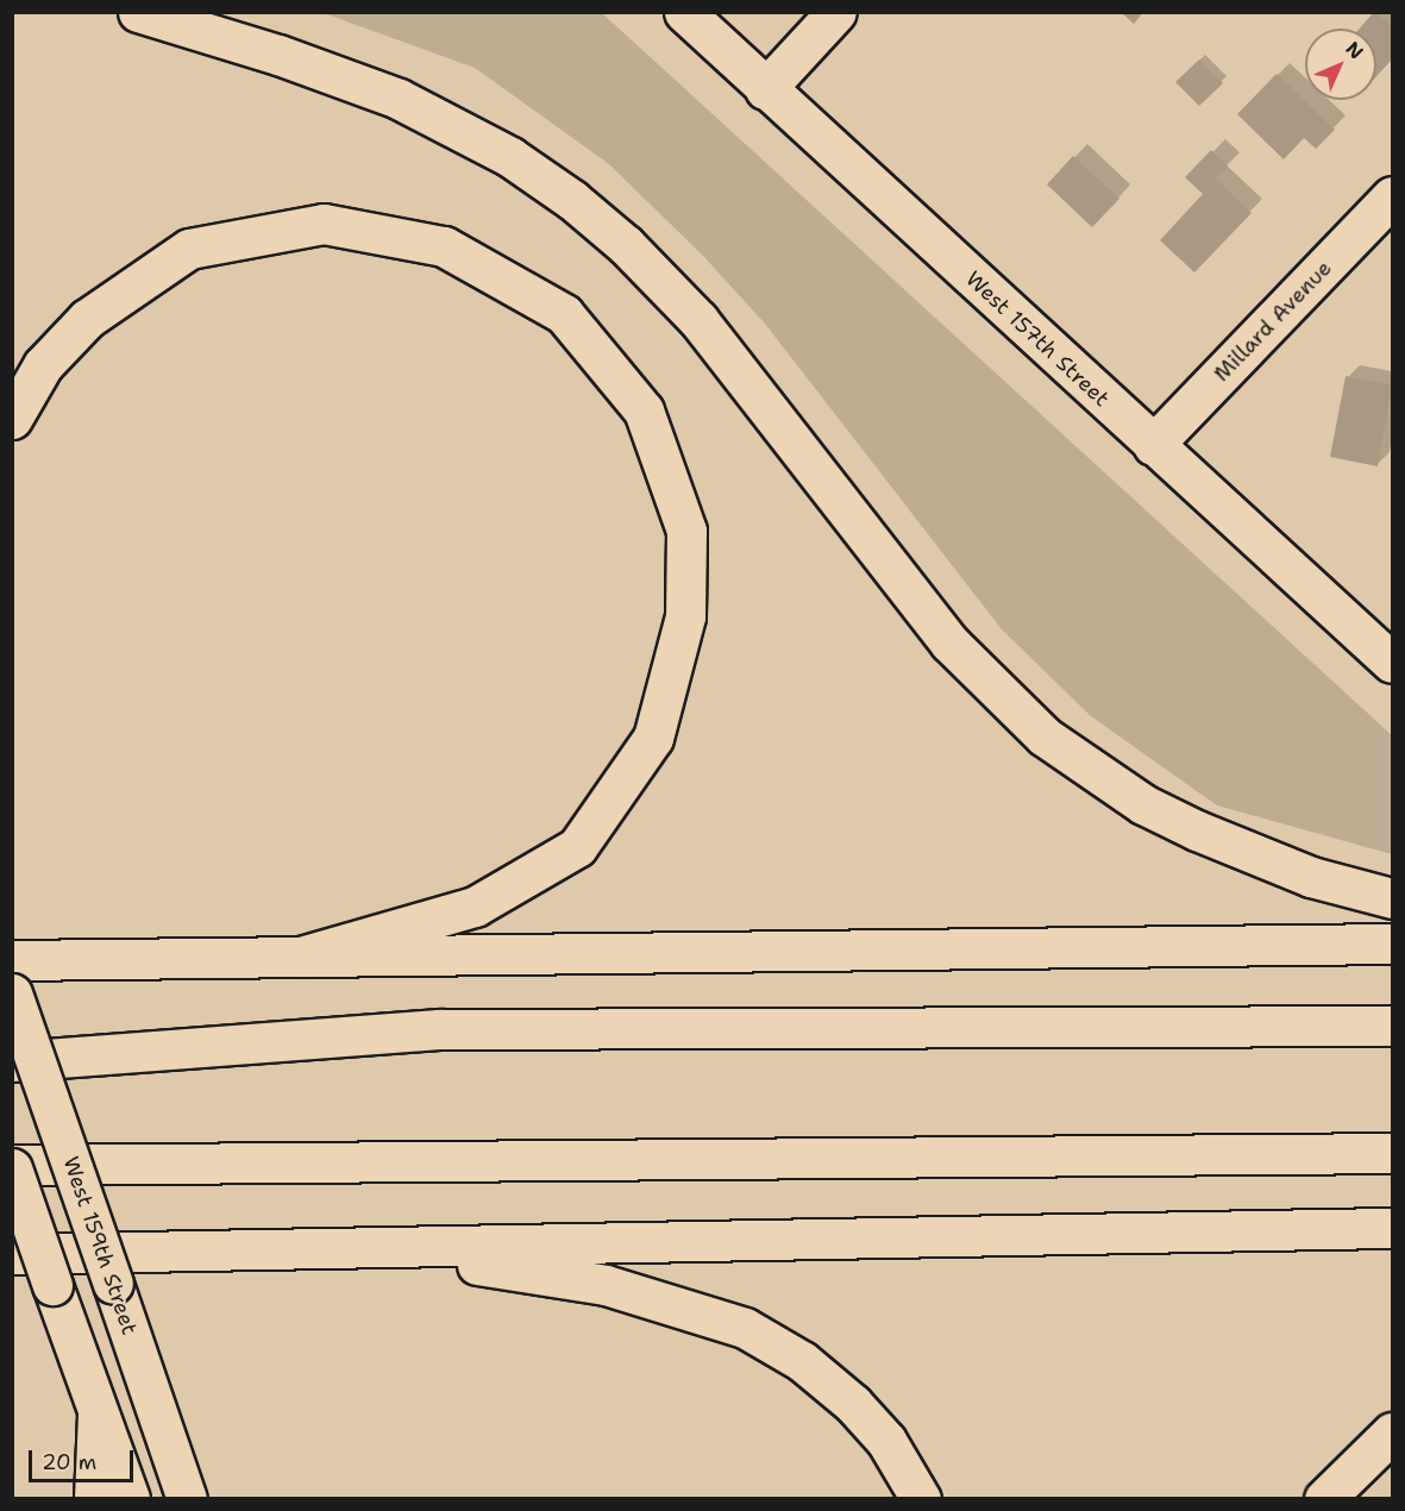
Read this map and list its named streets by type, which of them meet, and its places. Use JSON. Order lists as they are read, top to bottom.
{
  "streets": {
    "main road": ["Millard Avenue", "West 157th Street", "West 159th Street"]
  },
  "crossings": [
    ["Millard Avenue", "West 157th Street"]
  ],
  "scale_bar": "20 m",
  "north": "top right"
}
